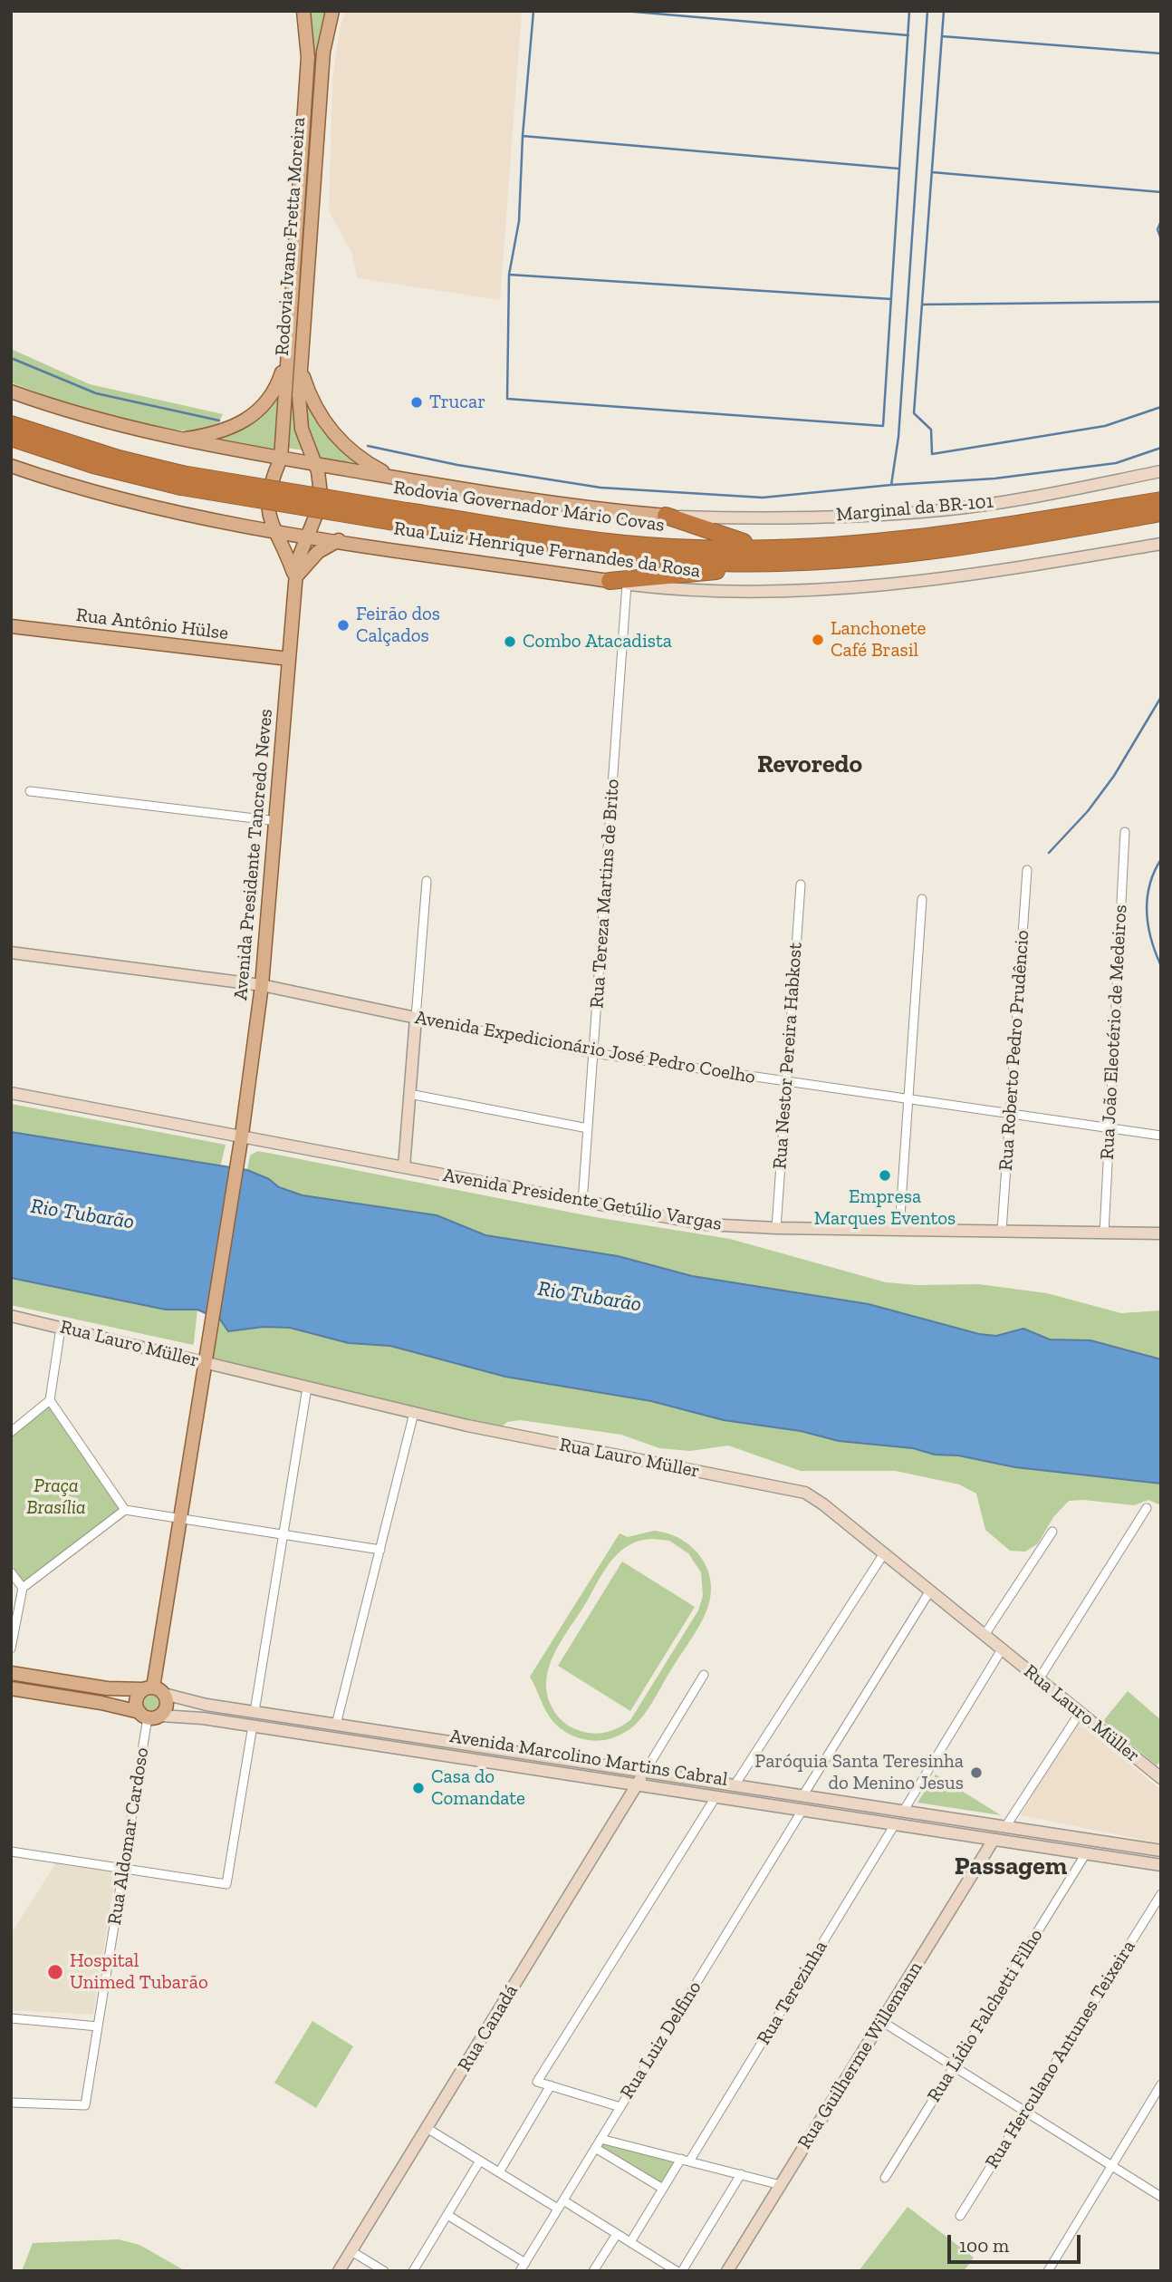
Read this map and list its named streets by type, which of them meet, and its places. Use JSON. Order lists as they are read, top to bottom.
{
  "streets": {
    "highway": ["Rodovia Governador Mário Covas"],
    "main road": [
      "Rodovia Ivane Fretta Moreira",
      "Marginal da BR-101",
      "Rua Luiz Henrique Fernandes da Rosa",
      "Rua Antônio Hülse",
      "Avenida Presidente Tancredo Neves",
      "Avenida Expedicionário José Pedro Coelho",
      "Avenida Presidente Getúlio Vargas",
      "Rua Lauro Müller",
      "Avenida Marcolino Martins Cabral",
      "Rua Canadá",
      "Rua Guilherme Willemann"
    ],
    "street": [
      "Rua Tereza Martins de Brito",
      "Rua João Eleotério de Medeiros",
      "Rua Roberto Pedro Prudêncio",
      "Rua Nestor Pereira Habkost",
      "Rua Aldomar Cardoso",
      "Rua Terezinha",
      "Rua Lídio Falchetti Filho",
      "Rua Luiz Delfino",
      "Rua Herculano Antunes Teixeira"
    ]
  },
  "crossings": [
    ["Rodovia Ivane Fretta Moreira", "Rua Luiz Henrique Fernandes da Rosa"],
    ["Rodovia Ivane Fretta Moreira", "Avenida Presidente Tancredo Neves"],
    ["Rua Luiz Henrique Fernandes da Rosa", "Avenida Presidente Tancredo Neves"],
    ["Rua Luiz Henrique Fernandes da Rosa", "Rua Tereza Martins de Brito"],
    ["Rua Antônio Hülse", "Avenida Presidente Tancredo Neves"],
    ["Avenida Presidente Tancredo Neves", "Avenida Expedicionário José Pedro Coelho"],
    ["Avenida Presidente Tancredo Neves", "Avenida Presidente Getúlio Vargas"],
    ["Avenida Presidente Tancredo Neves", "Rua Lauro Müller"],
    ["Avenida Presidente Tancredo Neves", "Avenida Marcolino Martins Cabral"],
    ["Rua Tereza Martins de Brito", "Avenida Expedicionário José Pedro Coelho"],
    ["Rua Tereza Martins de Brito", "Avenida Presidente Getúlio Vargas"],
    ["Rua João Eleotério de Medeiros", "Avenida Expedicionário José Pedro Coelho"],
    ["Rua João Eleotério de Medeiros", "Avenida Presidente Getúlio Vargas"],
    ["Avenida Expedicionário José Pedro Coelho", "Rua Roberto Pedro Prudêncio"],
    ["Avenida Expedicionário José Pedro Coelho", "Rua Nestor Pereira Habkost"],
    ["Rua Roberto Pedro Prudêncio", "Avenida Presidente Getúlio Vargas"],
    ["Rua Nestor Pereira Habkost", "Avenida Presidente Getúlio Vargas"],
    ["Avenida Marcolino Martins Cabral", "Rua Aldomar Cardoso"],
    ["Avenida Marcolino Martins Cabral", "Rua Terezinha"],
    ["Avenida Marcolino Martins Cabral", "Rua Lídio Falchetti Filho"],
    ["Avenida Marcolino Martins Cabral", "Rua Canadá"],
    ["Avenida Marcolino Martins Cabral", "Rua Luiz Delfino"],
    ["Avenida Marcolino Martins Cabral", "Rua Guilherme Willemann"]
  ],
  "districts": ["Revoredo", "Passagem"],
  "water": ["Rio Tubarão"],
  "parks": ["Praça Brasília"],
  "places": [
    "Trucar",
    "Feirão dos Calçados",
    "Lanchonete Café Brasil",
    "Combo Atacadista",
    "Empresa Marques Eventos",
    "Paróquia Santa Teresinha do Menino Jesus",
    "Casa do Comandate",
    "Hospital Unimed Tubarão"
  ],
  "scale_bar": "100 m"
}
